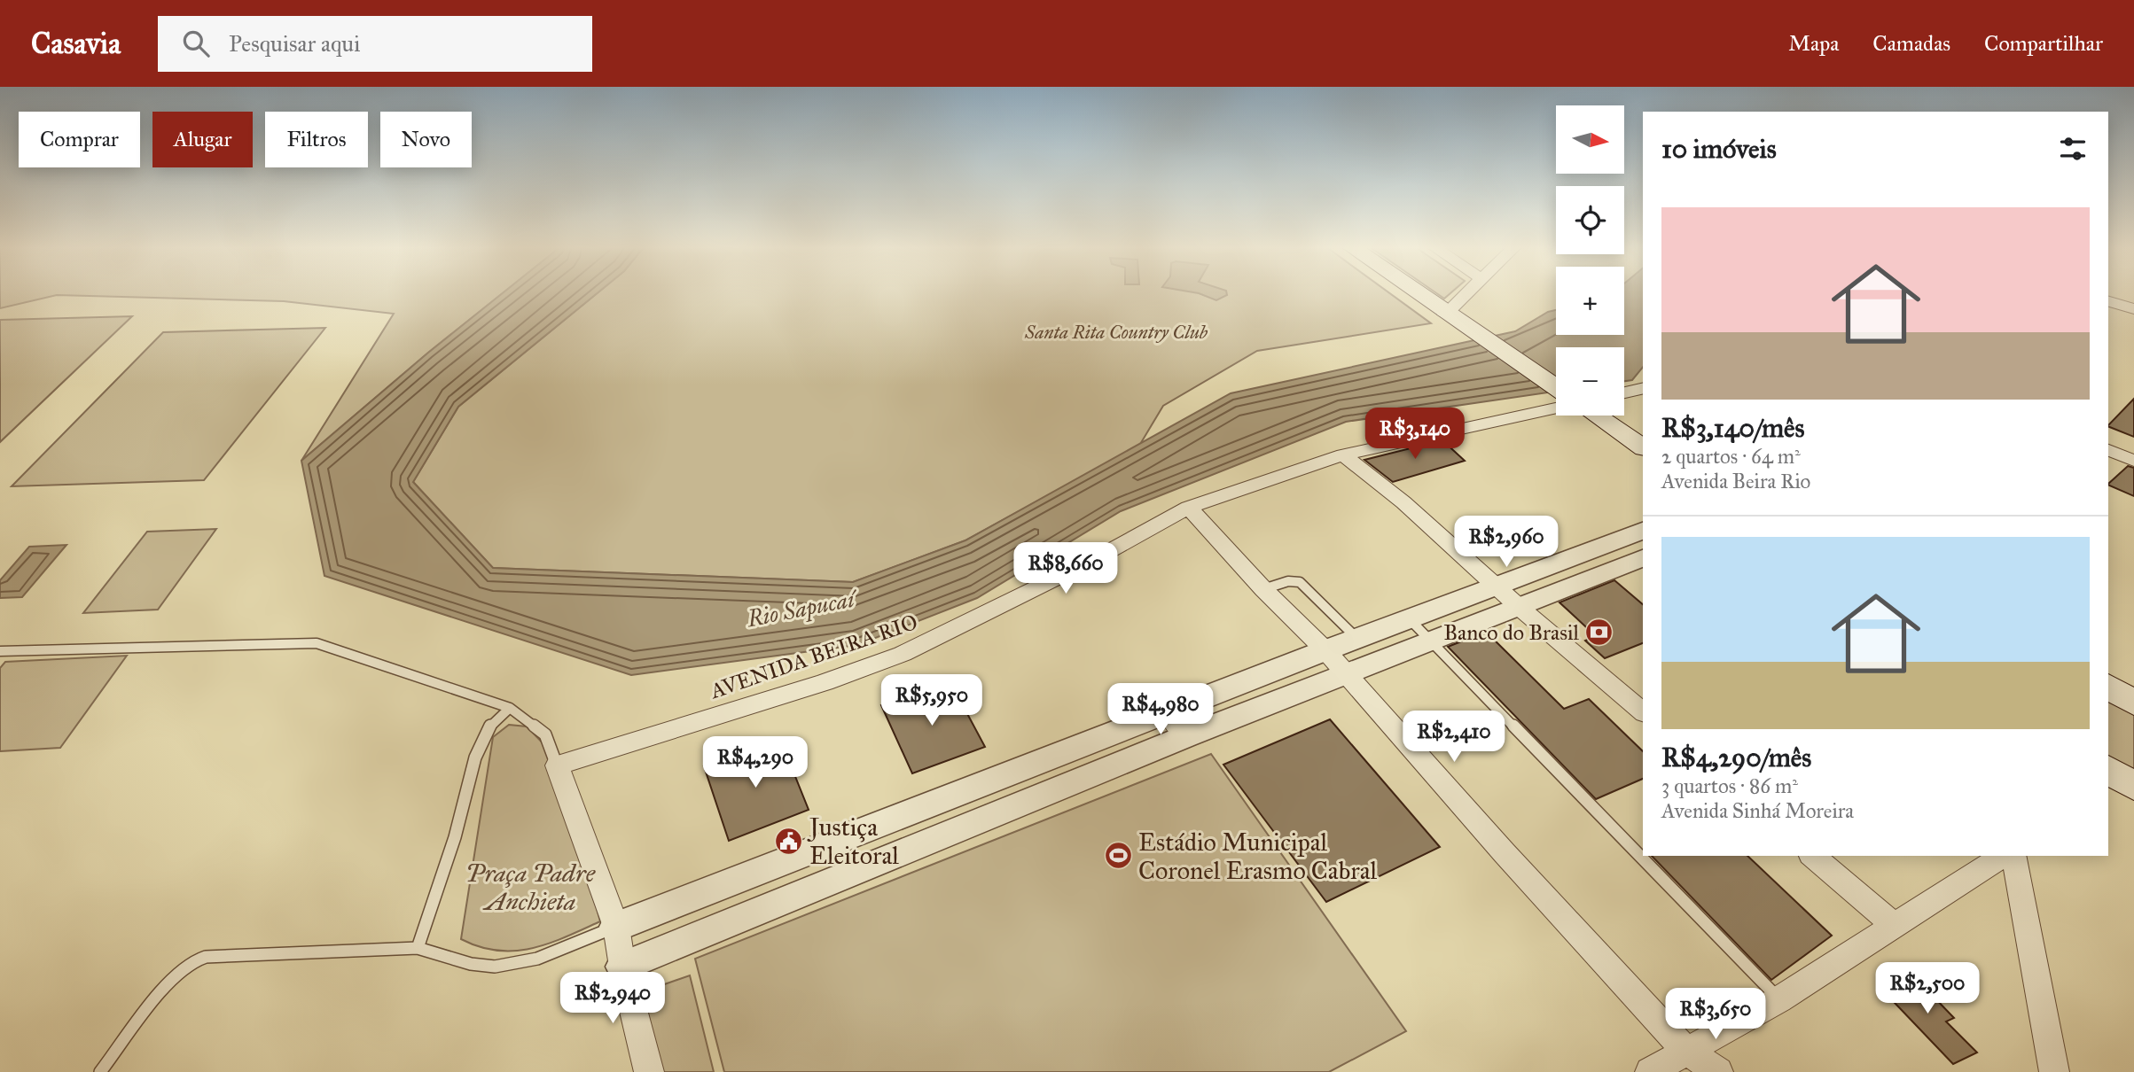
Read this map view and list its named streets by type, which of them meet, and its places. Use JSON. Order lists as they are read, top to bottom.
{
  "streets": {
    "street": ["AVENIDA BEIRA RIO"]
  },
  "water": ["Rio Sapucaí"],
  "parks": ["Santa Rita Country Club", "Praça Padre Anchieta"],
  "places": {
    "bank": ["Banco do Brasil"],
    "public building": ["Justiça Eleitoral"],
    "sports": ["Estádio Municipal Coronel Erasmo Cabral"]
  },
  "north": "right",
  "page": {
    "header": "Casavia",
    "search": "Pesquisar aqui",
    "nav": ["Mapa", "Camadas", "Compartilhar"],
    "map_buttons": ["+", "−"],
    "chip": [
      "Comprar",
      "Alugar",
      "Filtros",
      "Novo"
    ],
    "heading": "10 imóveis",
    "list": [
      {
        "name": "R$3,140/mês",
        "note": "2 quartos · 64 m² · Avenida Beira Rio"
      },
      {
        "name": "R$4,290/mês",
        "note": "3 quartos · 86 m² · Avenida Sinhá Moreira"
      }
    ],
    "price": [
      "R$3,140",
      "R$2,960",
      "R$8,660",
      "R$5,950",
      "R$4,980",
      "R$2,410",
      "R$4,290",
      "R$2,500",
      "R$2,940",
      "R$3,650"
    ]
  }
}
